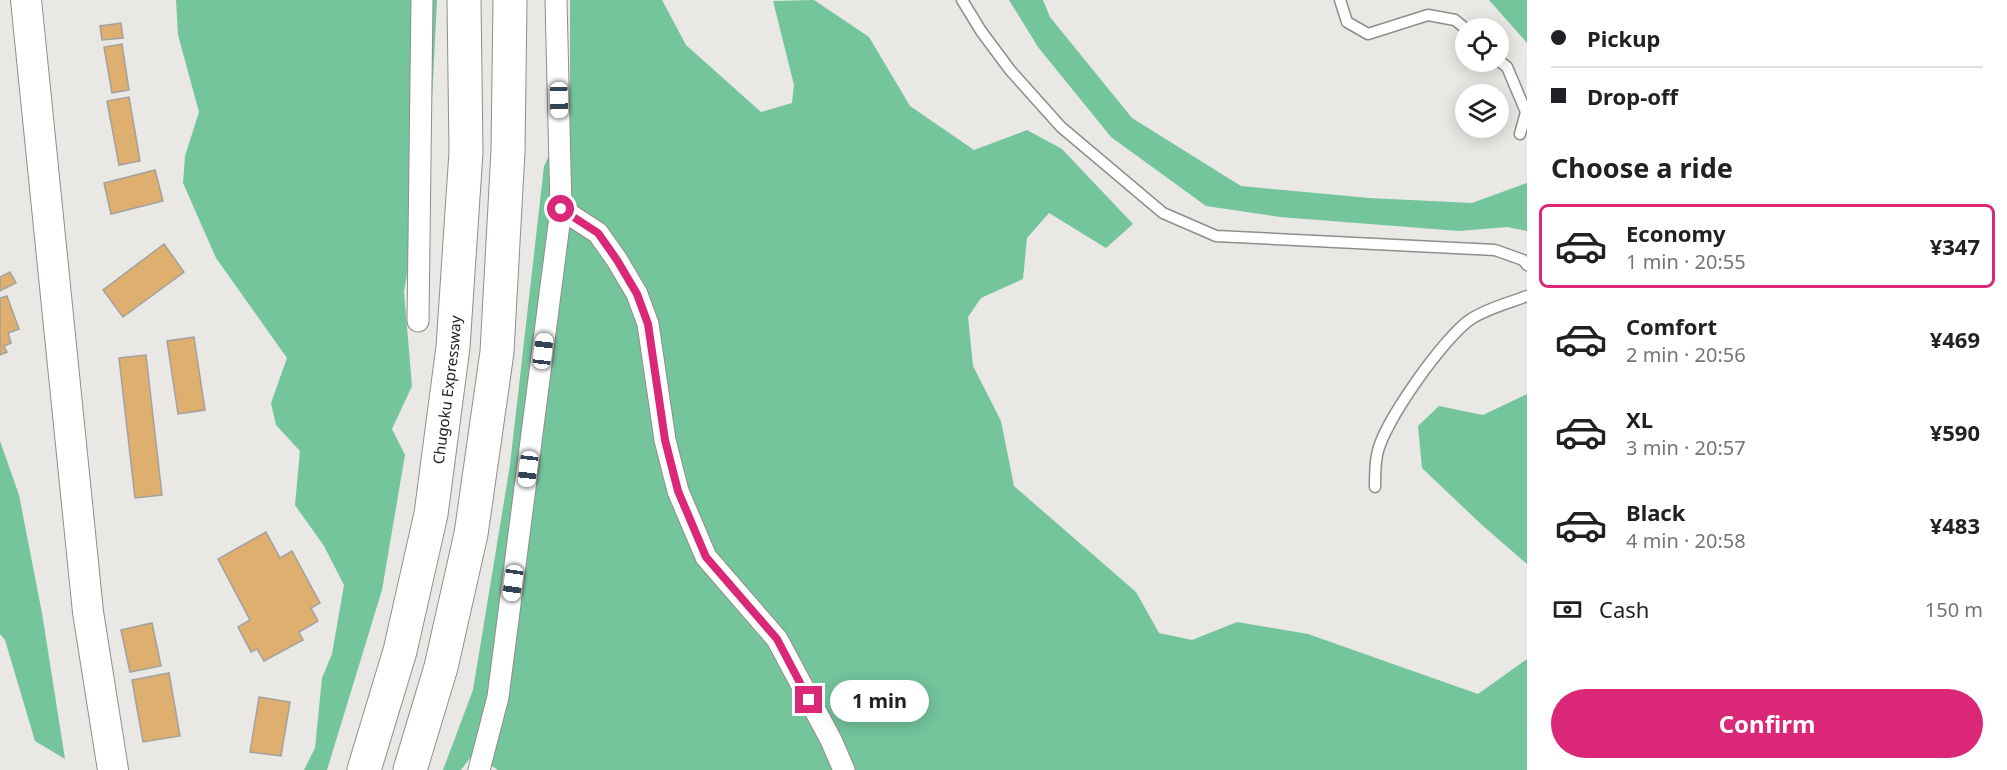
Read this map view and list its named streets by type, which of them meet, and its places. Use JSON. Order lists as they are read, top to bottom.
{
  "streets": {
    "highway": ["Chugoku Expressway"]
  },
  "page": {
    "banner": ["Pickup", "Drop-off"],
    "heading": "Choose a ride",
    "list": [
      {
        "name": "Economy",
        "note": "1 min · 20:55",
        "value": "¥347"
      },
      {
        "name": "Comfort",
        "note": "2 min · 20:56",
        "value": "¥469"
      },
      {
        "name": "XL",
        "note": "3 min · 20:57",
        "value": "¥590"
      },
      {
        "name": "Black",
        "note": "4 min · 20:58",
        "value": "¥483"
      }
    ],
    "pay": ["Cash", "150 m"],
    "buttons": "Confirm",
    "bubble": "1 min"
  }
}
